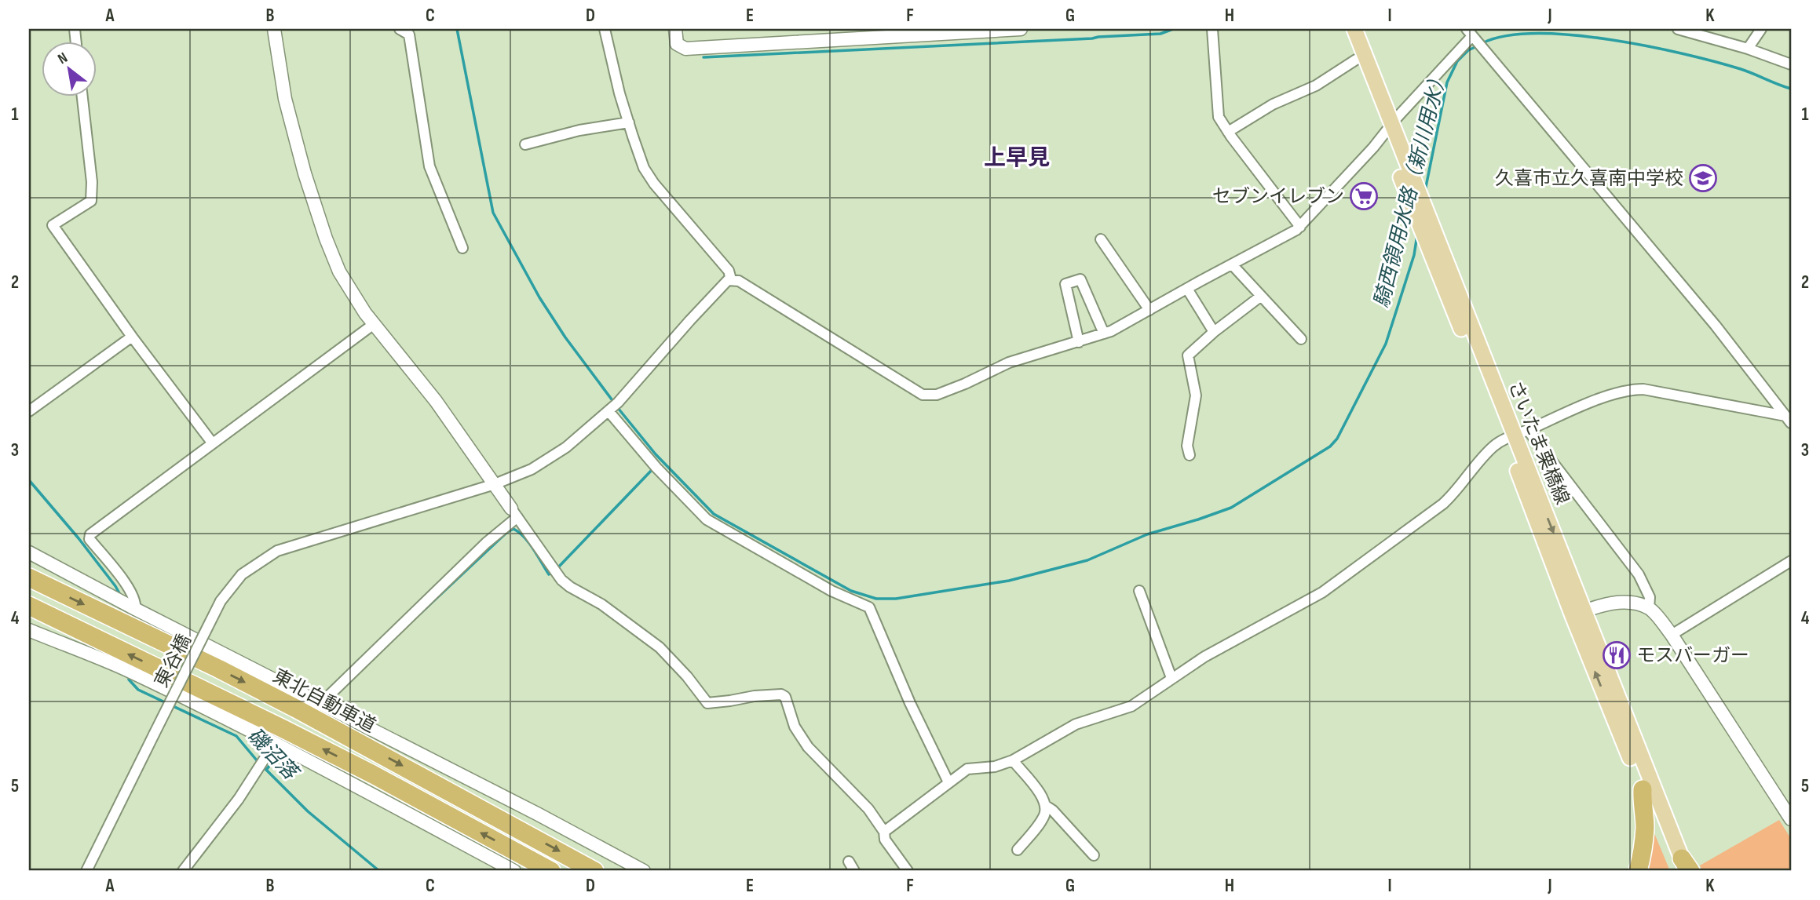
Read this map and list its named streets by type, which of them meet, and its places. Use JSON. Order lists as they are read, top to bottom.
{
  "streets": {
    "highway": ["東北自動車道"],
    "main road": ["さいたま栗橋線"],
    "street": ["東谷橋"]
  },
  "districts": ["上早見"],
  "water": ["騎西領用水路（新川用水）", "磯沼落"],
  "places": {
    "school or university": ["久喜市立久喜南中学校"],
    "supermarket": ["セブンイレブン"],
    "restaurant": ["モスバーガー"]
  },
  "north": "top left",
  "grid": {
    "columns": [
      "A",
      "B",
      "C",
      "D",
      "E",
      "F",
      "G",
      "H",
      "I",
      "J",
      "K"
    ],
    "rows": [
      "1",
      "2",
      "3",
      "4",
      "5"
    ]
  }
}
